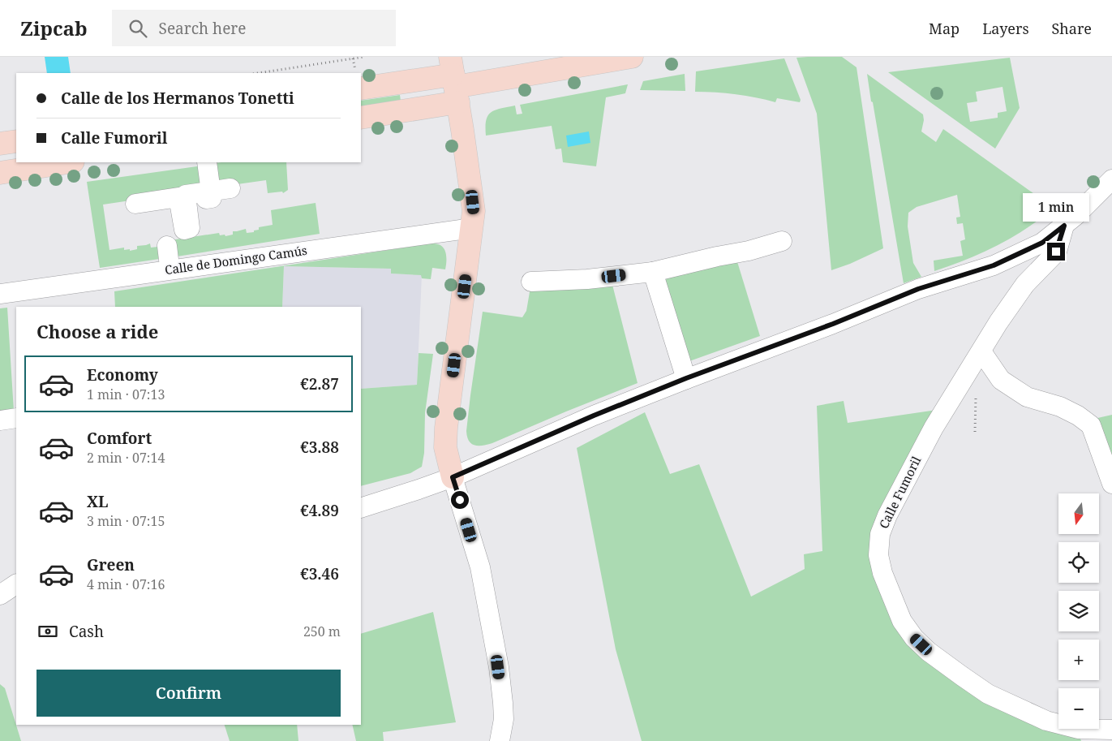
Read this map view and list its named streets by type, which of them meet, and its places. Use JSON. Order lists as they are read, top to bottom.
{
  "streets": {
    "street": ["Calle de Domingo Camús", "Calle Fumoril"]
  },
  "north": "bottom",
  "page": {
    "header": "Zipcab",
    "search": "Search here",
    "nav": ["Map", "Layers", "Share"],
    "banner": ["Calle de los Hermanos Tonetti", "Calle Fumoril"],
    "bubble": "1 min",
    "heading": "Choose a ride",
    "list": [
      {
        "name": "Economy",
        "note": "1 min · 07:13",
        "value": "€2.87"
      },
      {
        "name": "Comfort",
        "note": "2 min · 07:14",
        "value": "€3.88"
      },
      {
        "name": "XL",
        "note": "3 min · 07:15",
        "value": "€4.89"
      },
      {
        "name": "Green",
        "note": "4 min · 07:16",
        "value": "€3.46"
      }
    ],
    "map_buttons": ["+", "−"],
    "pay": ["Cash", "250 m"],
    "buttons": "Confirm"
  }
}
